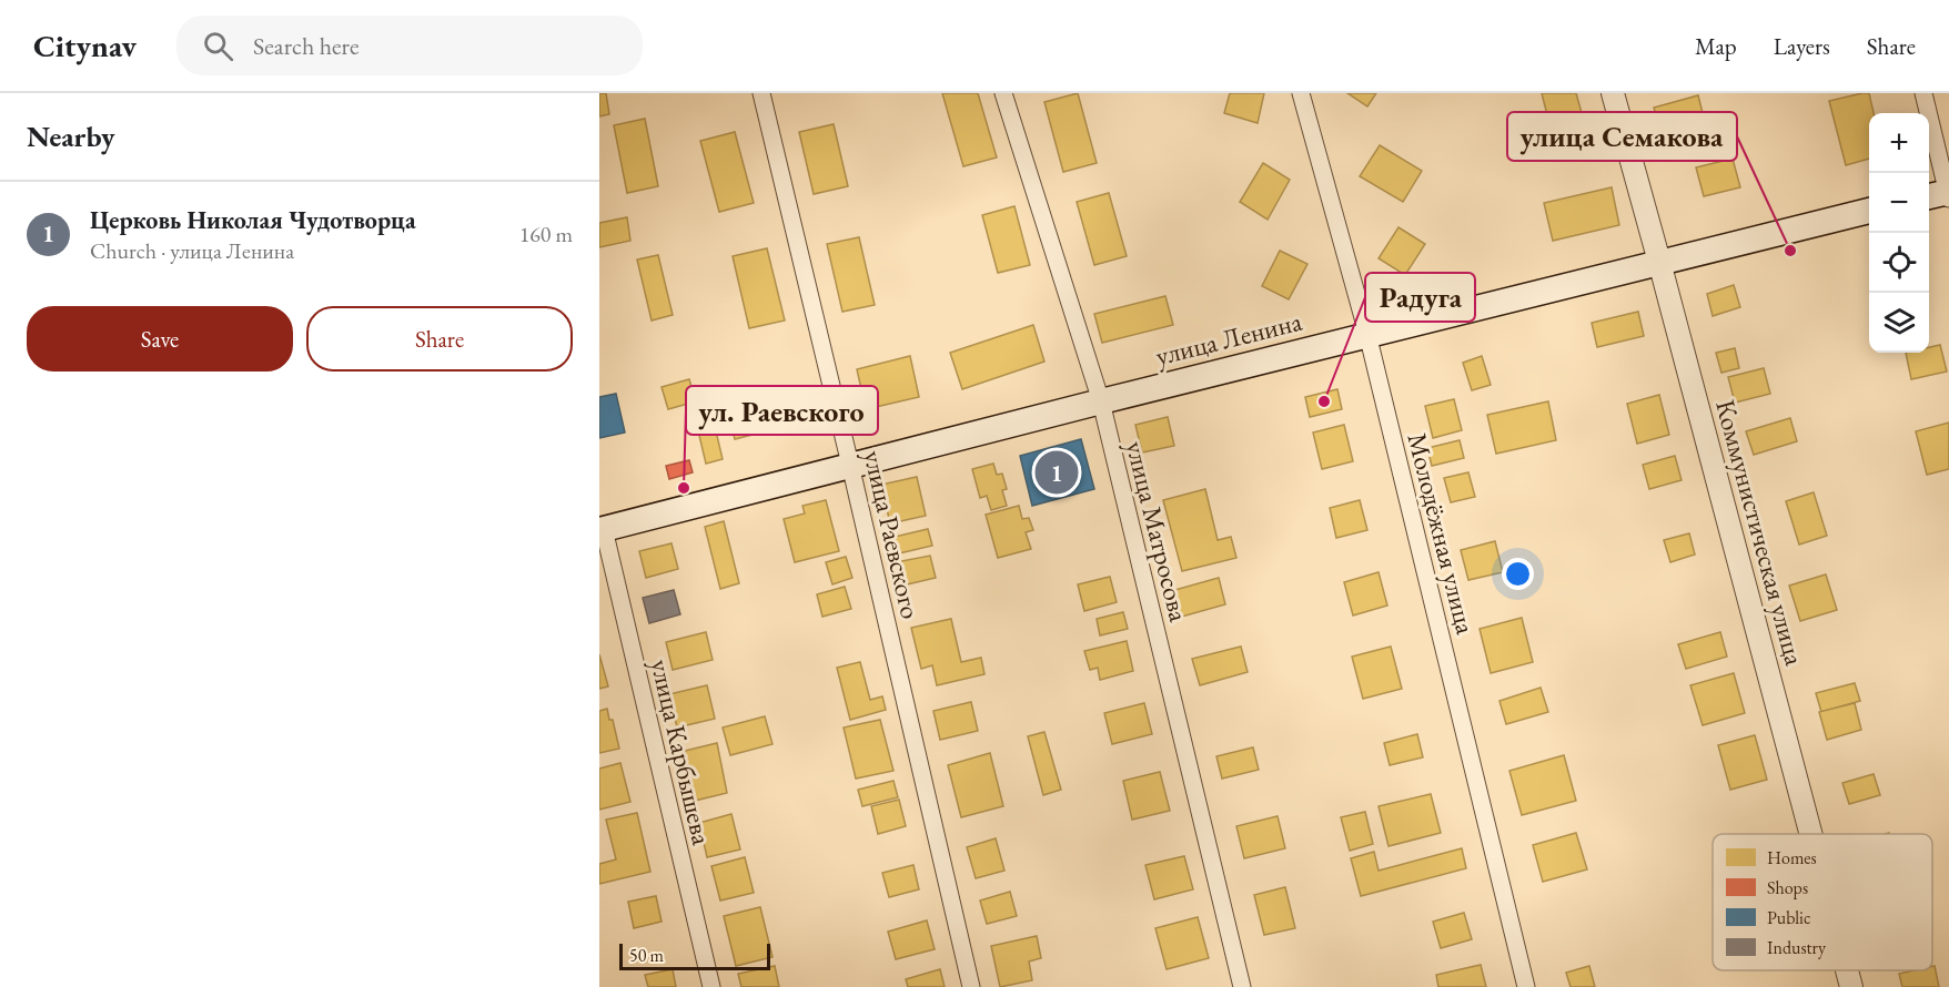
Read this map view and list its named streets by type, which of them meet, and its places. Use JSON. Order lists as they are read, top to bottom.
{
  "streets": {
    "main road": ["улица Ленина"],
    "street": [
      "улица Матросова",
      "Коммунистическая улица",
      "Молодёжная улица",
      "улица Раевского",
      "улица Карбышева"
    ]
  },
  "crossings": [
    ["улица Ленина", "улица Матросова"],
    ["улица Ленина", "Коммунистическая улица"],
    ["улица Ленина", "Молодёжная улица"],
    ["улица Ленина", "улица Раевского"],
    ["улица Ленина", "улица Карбышева"]
  ],
  "places": ["улица Семакова", "Радуга", "ул. Раевского"],
  "legend": [
    "Homes",
    "Shops",
    "Public",
    "Industry"
  ],
  "scale_bar": "50 m",
  "page": {
    "header": "Citynav",
    "search": "Search here",
    "nav": ["Map", "Layers", "Share"],
    "heading": "Nearby",
    "map_buttons": ["+", "−"],
    "list": [
      {
        "mark": "1",
        "name": "Церковь Николая Чудотворца",
        "note": "Church · улица Ленина",
        "value": "160 m"
      }
    ],
    "buttons": ["Save", "Share"],
    "pins": "1",
    "scale": "50 m"
  }
}
